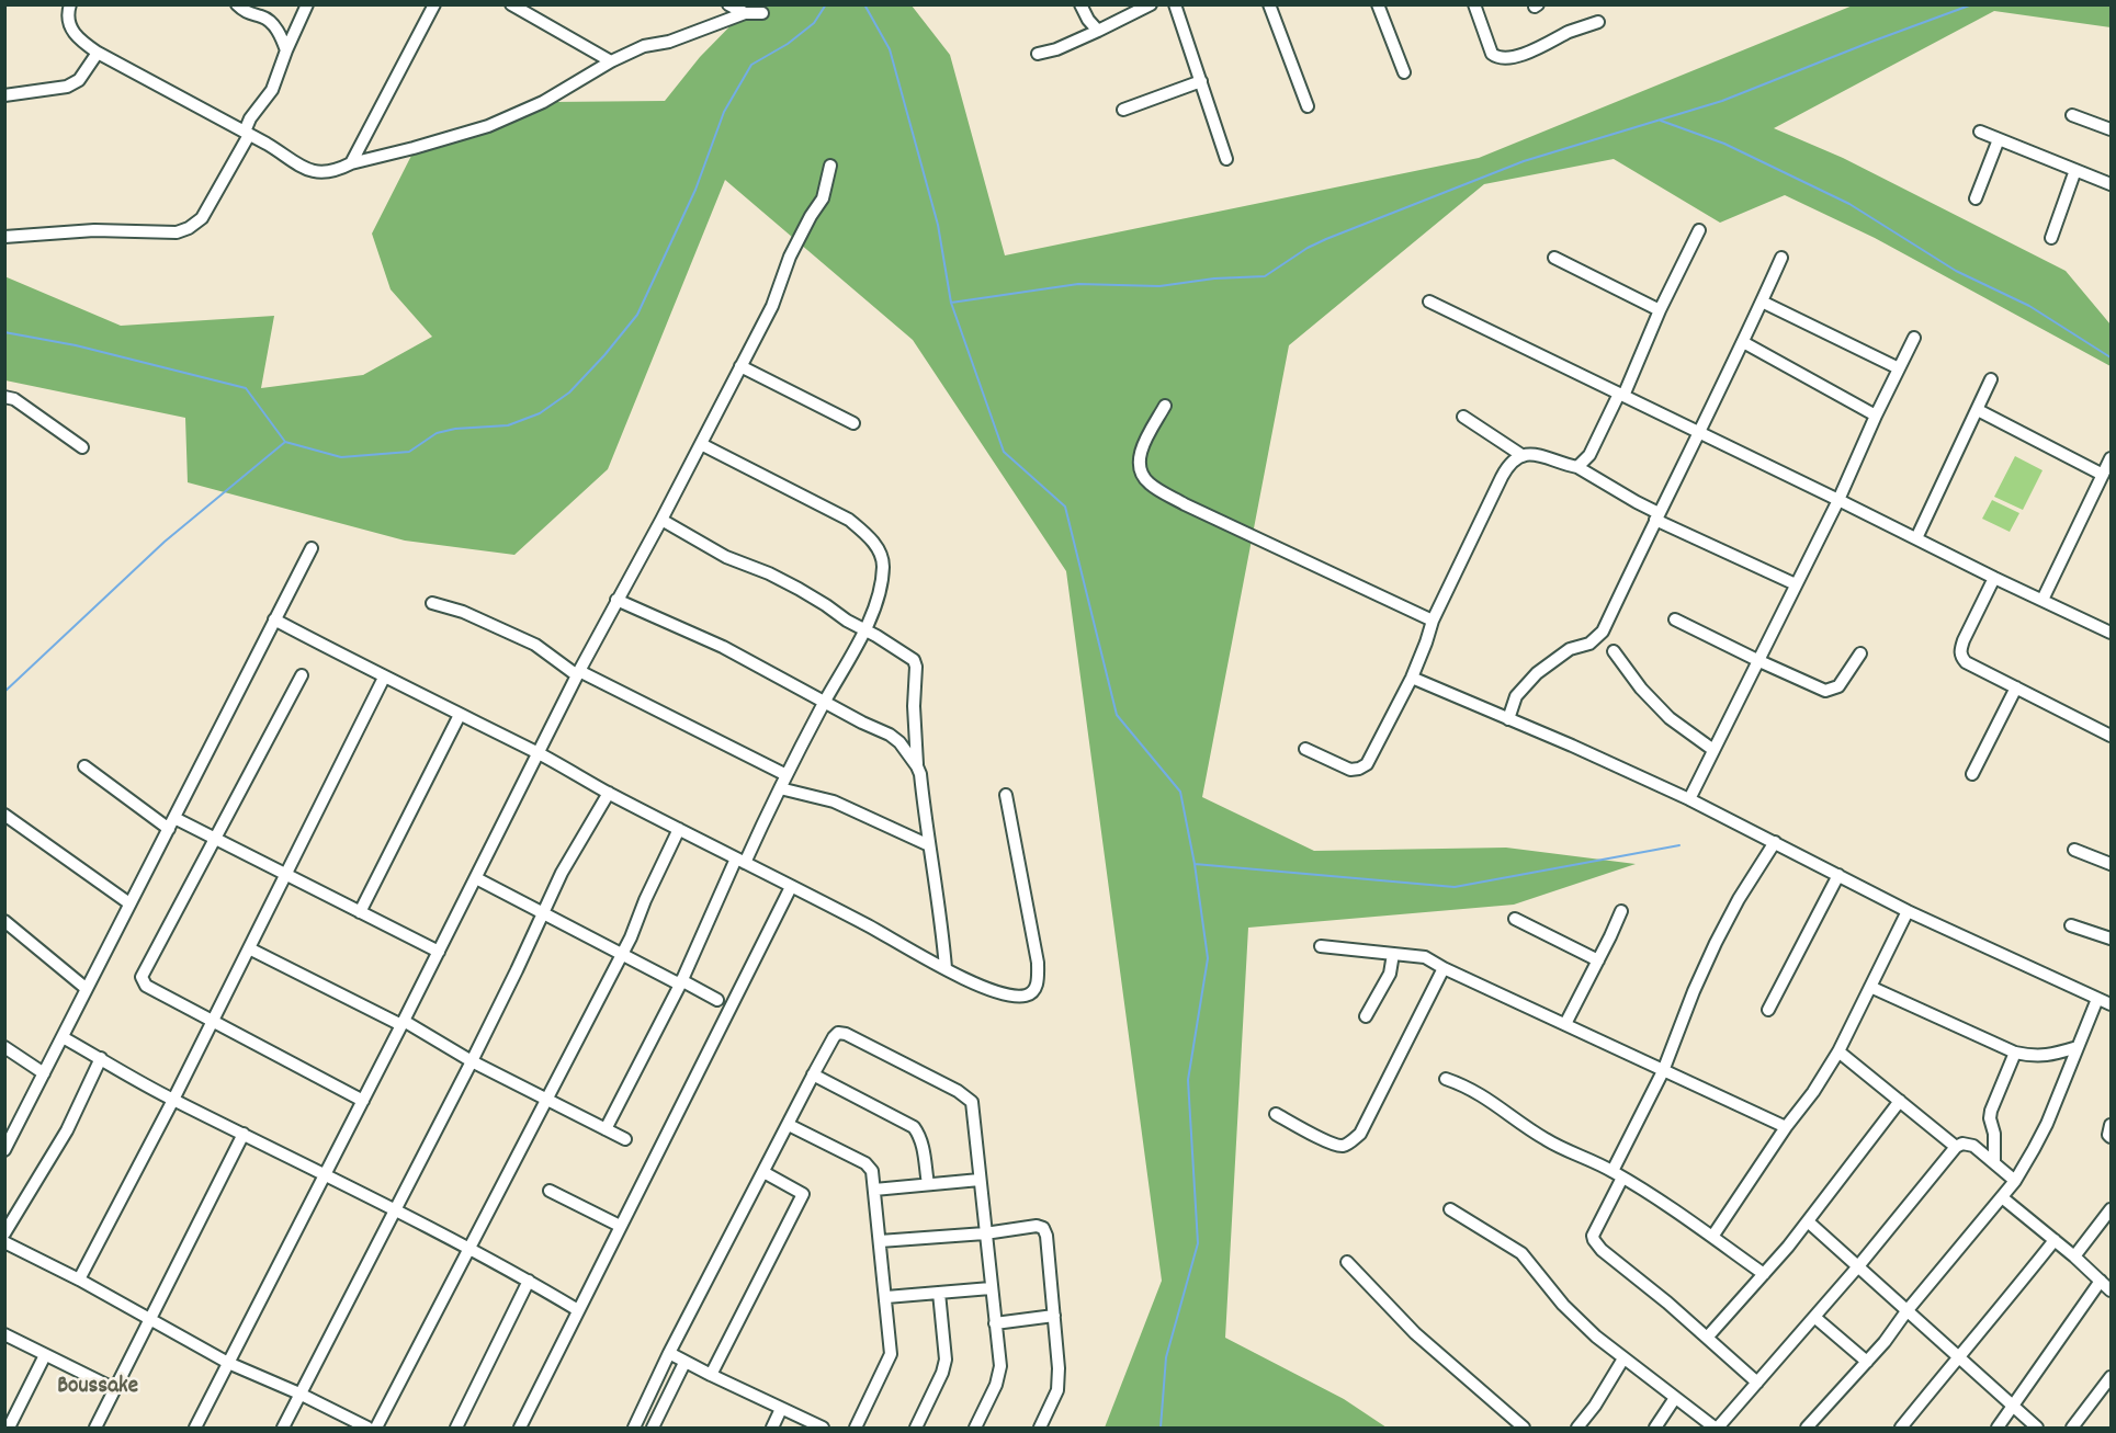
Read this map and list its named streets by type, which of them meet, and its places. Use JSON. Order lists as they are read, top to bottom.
{
  "districts": ["Boussake"]
}
